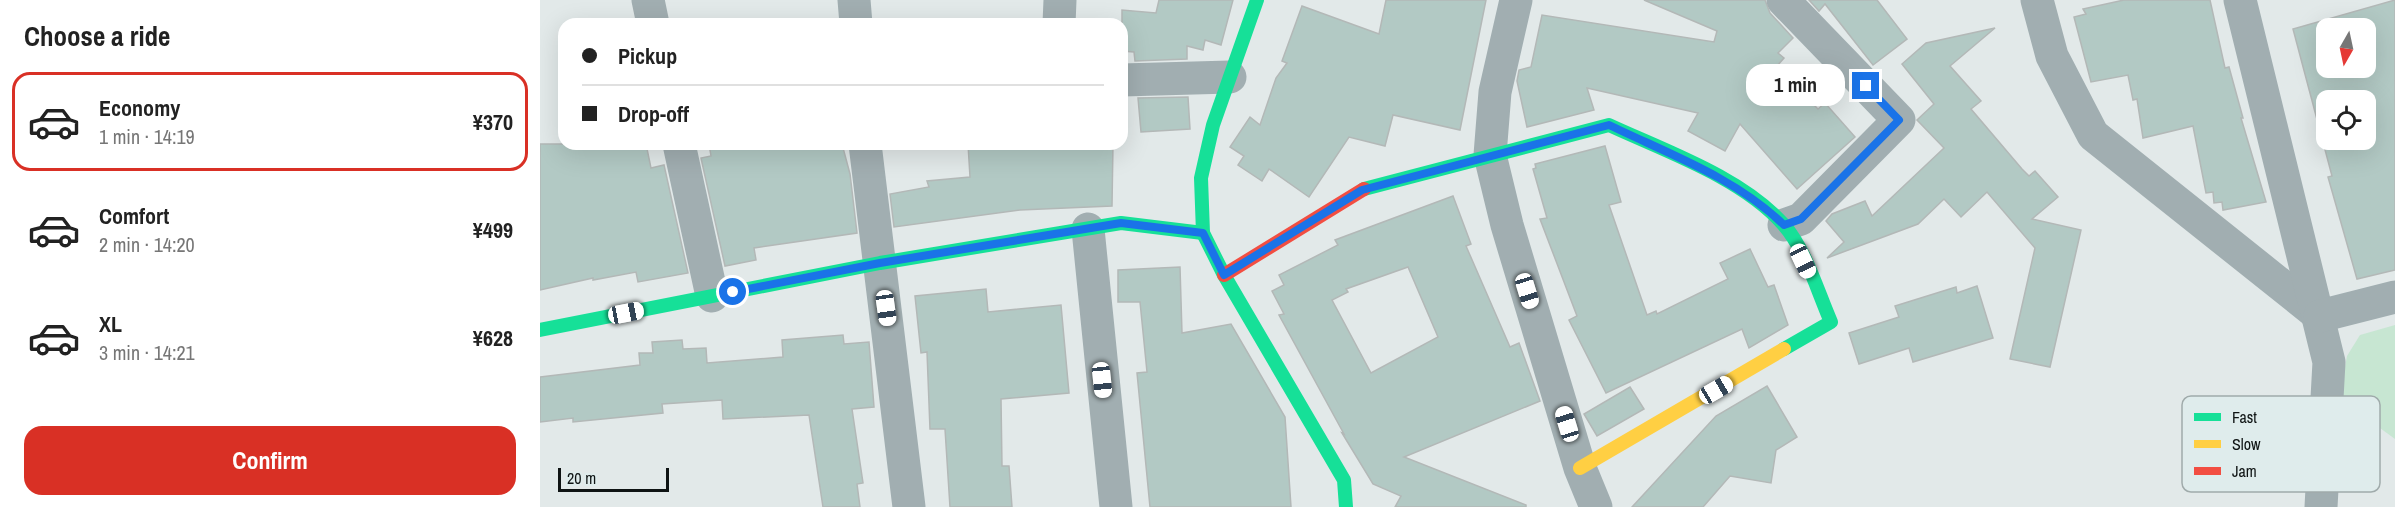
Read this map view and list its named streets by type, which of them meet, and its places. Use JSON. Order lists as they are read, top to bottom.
{
  "legend": ["Fast", "Slow", "Jam"],
  "scale_bar": "20 m",
  "north": "bottom",
  "page": {
    "heading": "Choose a ride",
    "banner": ["Pickup", "Drop-off"],
    "bubble": "1 min",
    "list": [
      {
        "name": "Economy",
        "note": "1 min · 14:19",
        "value": "¥370"
      },
      {
        "name": "Comfort",
        "note": "2 min · 14:20",
        "value": "¥499"
      },
      {
        "name": "XL",
        "note": "3 min · 14:21",
        "value": "¥628"
      }
    ],
    "buttons": "Confirm",
    "scale": "20 m"
  }
}
